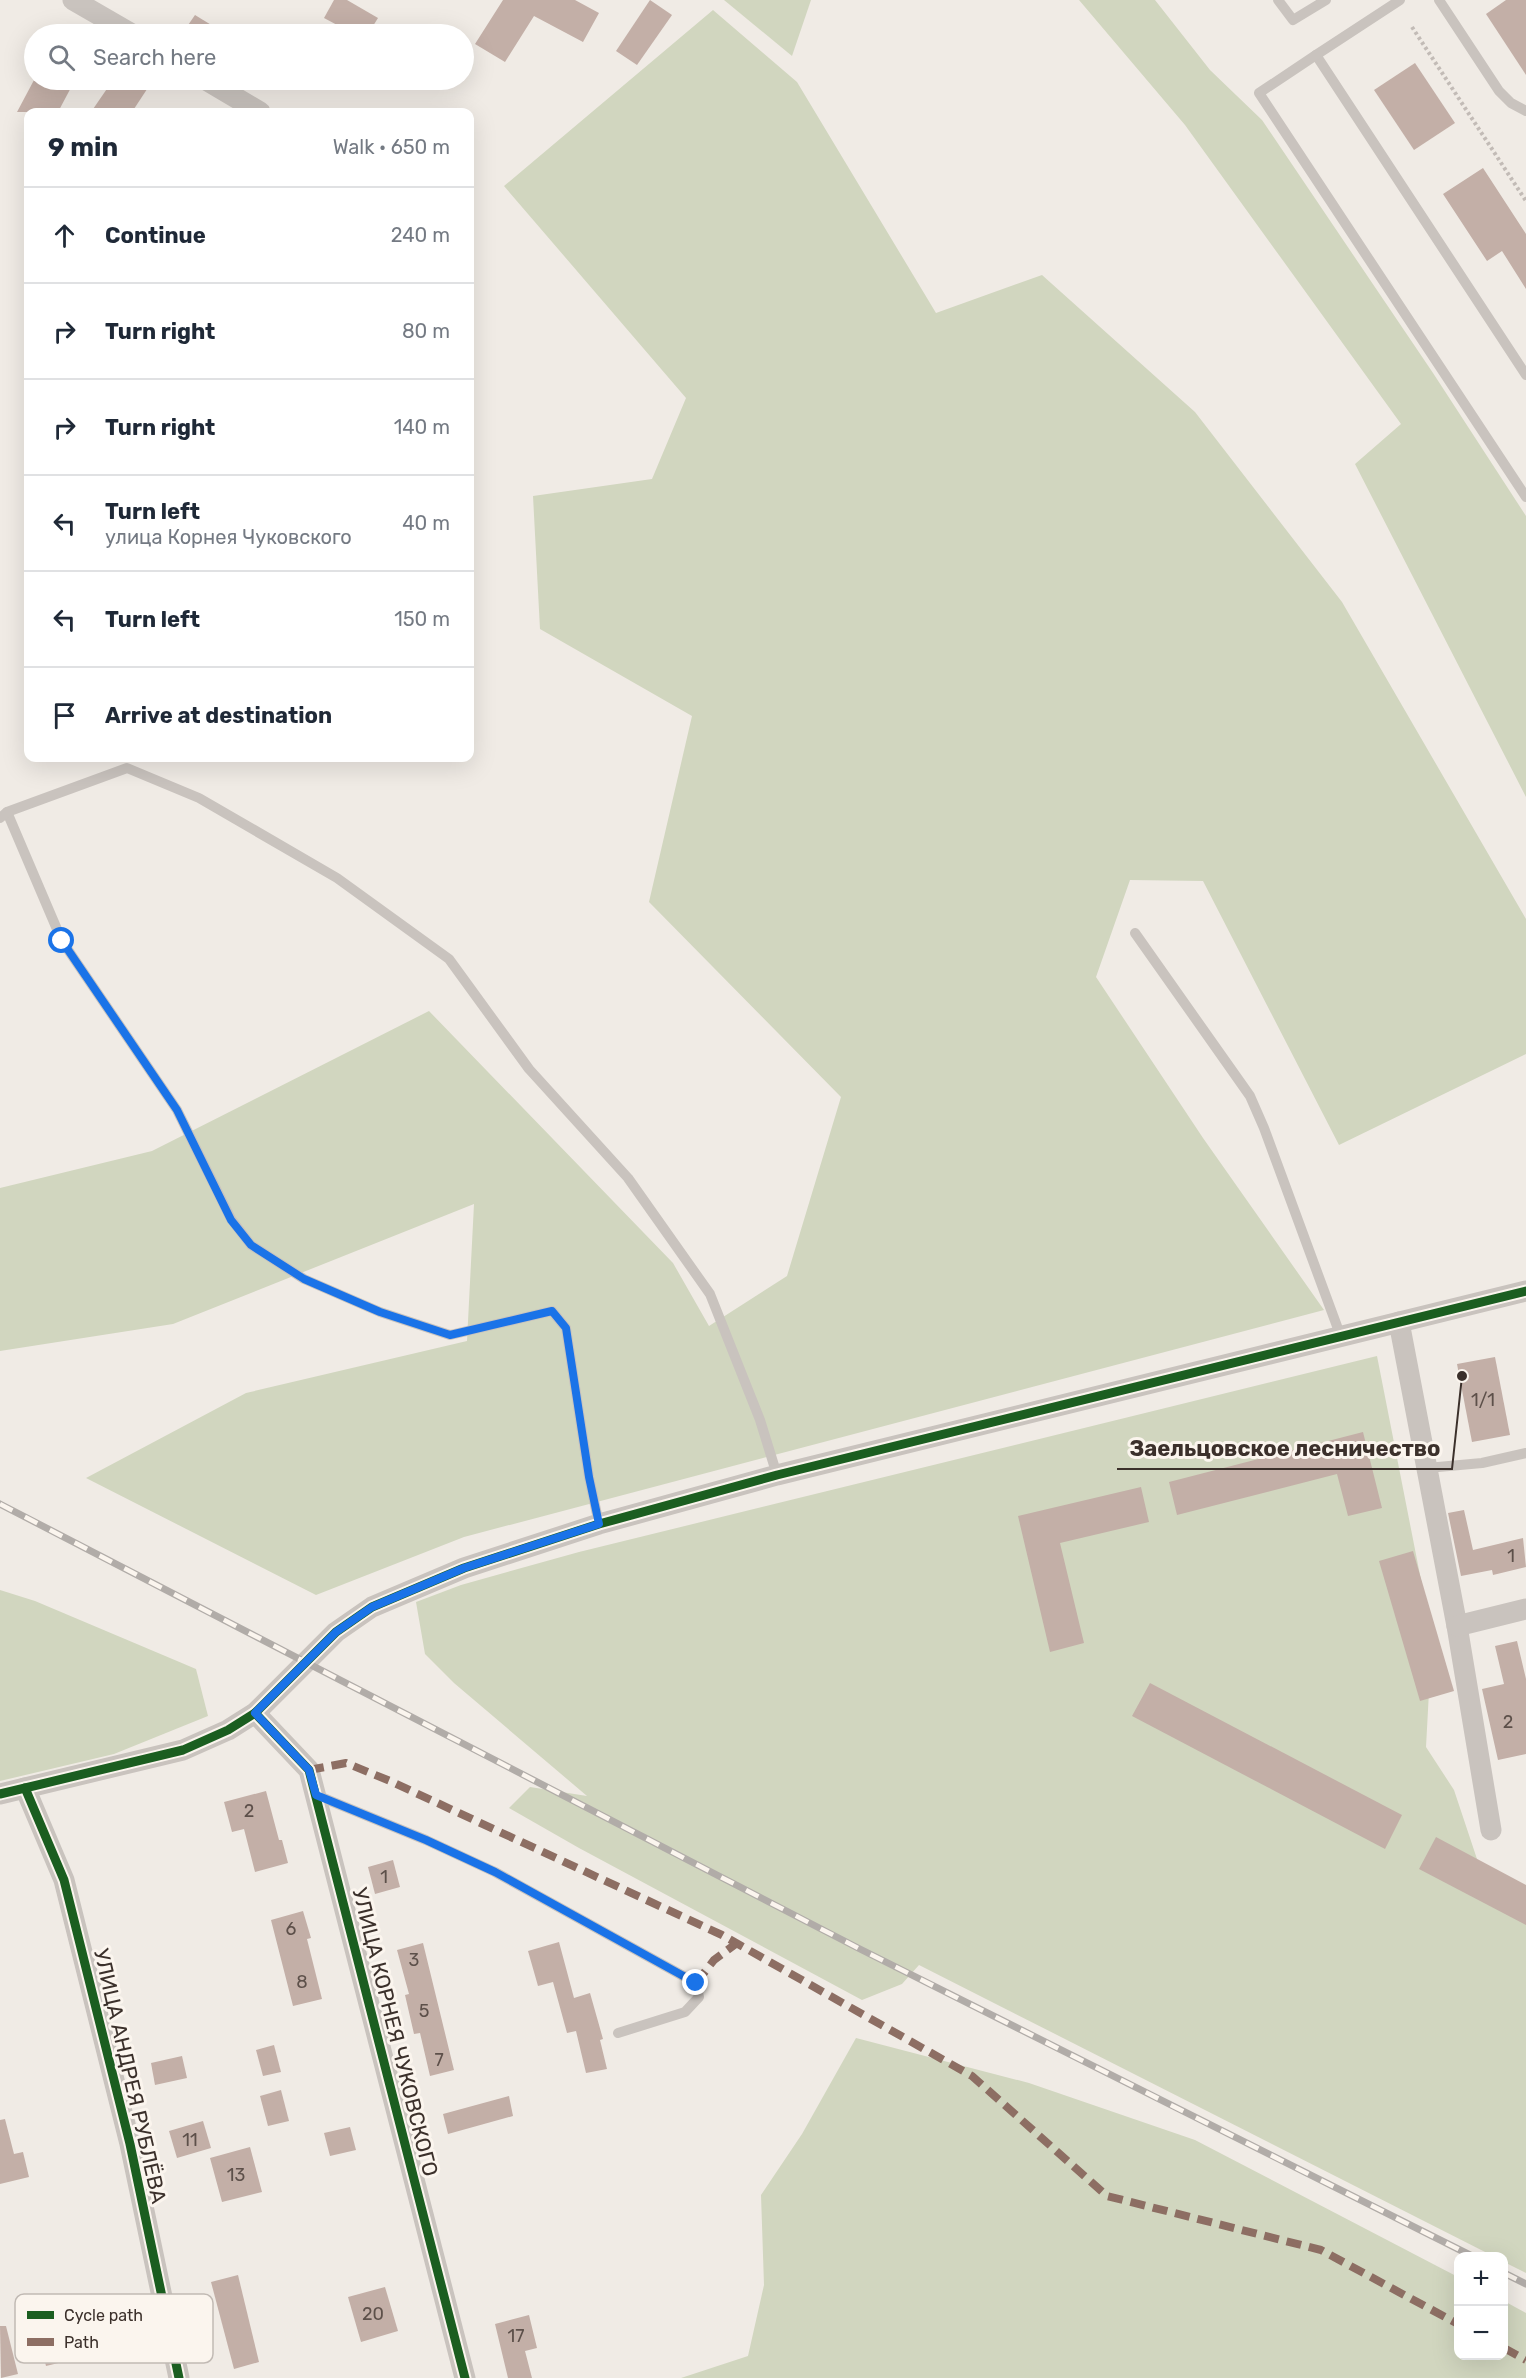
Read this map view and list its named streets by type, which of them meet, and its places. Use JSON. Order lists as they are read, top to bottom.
{
  "streets": {
    "street": ["УЛИЦА КОРНЕЯ ЧУКОВСКОГО", "УЛИЦА АНДРЕЯ РУБЛЁВА"]
  },
  "places": ["Заельцовское лесничество"],
  "house_numbers": [
    "1/1",
    "1",
    "2",
    "2",
    "1",
    "6",
    "3",
    "8",
    "5",
    "7",
    "11",
    "13",
    "20",
    "17"
  ],
  "legend": ["Cycle path", "Path"],
  "page": {
    "search": "Search here",
    "heading": ["9 min", "Walk · 650 m"],
    "list": [
      ["Continue", "240 m"],
      ["Turn right", "80 m"],
      ["Turn right", "140 m"],
      ["Turn left", "улица Корнея Чуковского", "40 m"],
      ["Turn left", "150 m"],
      "Arrive at destination"
    ],
    "map_buttons": ["+", "−"]
  }
}
